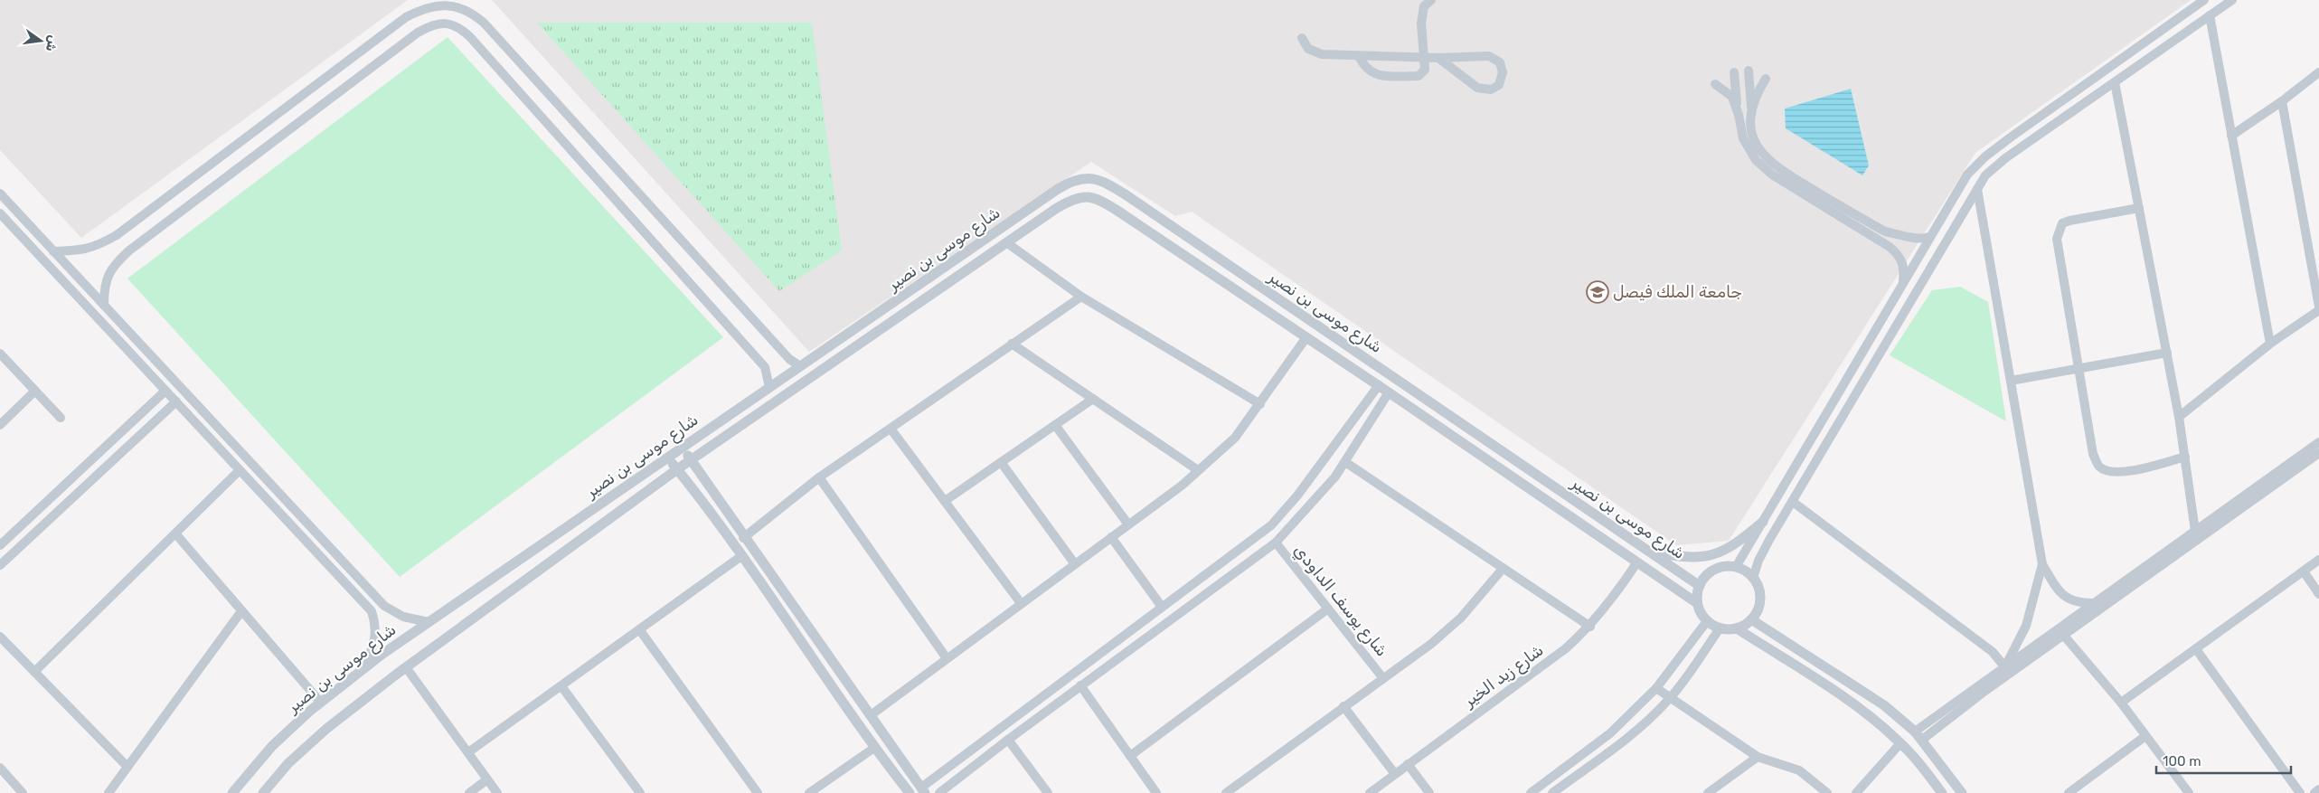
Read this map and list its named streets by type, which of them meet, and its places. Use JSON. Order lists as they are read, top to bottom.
{
  "streets": {
    "street": ["شارع موسى بن نصير", "شارع يوسف الداودي", "شارع زيد الخير"]
  },
  "crossings": [
    ["شارع موسى بن نصير", "شارع زيد الخير"]
  ],
  "places": {
    "school or university": ["جامعة الملك فيصل"]
  },
  "scale_bar": "100 m",
  "north": "right"
}
